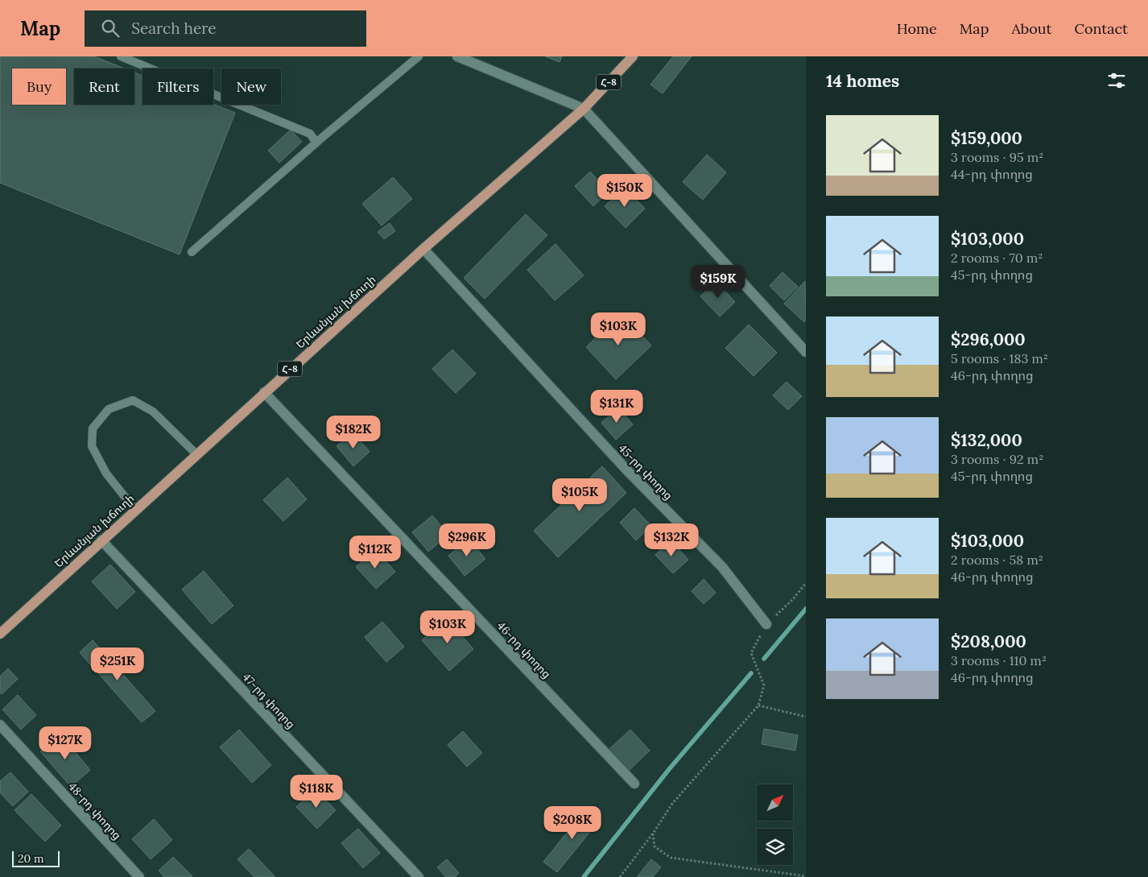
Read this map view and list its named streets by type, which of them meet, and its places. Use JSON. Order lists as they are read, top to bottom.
{
  "streets": {
    "main road": ["Հ-8", "Երևանյան խճուղի"],
    "street": [
      "45-րդ փողոց",
      "46-րդ փողոց",
      "47-րդ փողոց",
      "48-րդ փողոց"
    ]
  },
  "crossings": [
    ["Երևանյան խճուղի", "45-րդ փողոց"],
    ["Երևանյան խճուղի", "46-րդ փողոց"],
    ["Երևանյան խճուղի", "47-րդ փողոց"]
  ],
  "scale_bar": "20 m",
  "north": "top right",
  "page": {
    "header": "Map",
    "search": "Search here",
    "nav": [
      "Home",
      "Map",
      "About",
      "Contact"
    ],
    "heading": "14 homes",
    "chip": [
      "Buy",
      "Rent",
      "Filters",
      "New"
    ],
    "list": [
      {
        "name": "$159,000",
        "note": "3 rooms · 95 m² · 44-րդ փողոց"
      },
      {
        "name": "$103,000",
        "note": "2 rooms · 70 m² · 45-րդ փողոց"
      },
      {
        "name": "$296,000",
        "note": "5 rooms · 183 m² · 46-րդ փողոց"
      },
      {
        "name": "$132,000",
        "note": "3 rooms · 92 m² · 45-րդ փողոց"
      },
      {
        "name": "$103,000",
        "note": "2 rooms · 58 m² · 46-րդ փողոց"
      },
      {
        "name": "$208,000",
        "note": "3 rooms · 110 m² · 46-րդ փողոց"
      }
    ],
    "price": [
      "$150K",
      "$159K",
      "$103K",
      "$131K",
      "$182K",
      "$105K",
      "$296K",
      "$132K",
      "$112K",
      "$103K",
      "$251K",
      "$127K",
      "$118K",
      "$208K"
    ],
    "scale": "20 m"
  }
}
